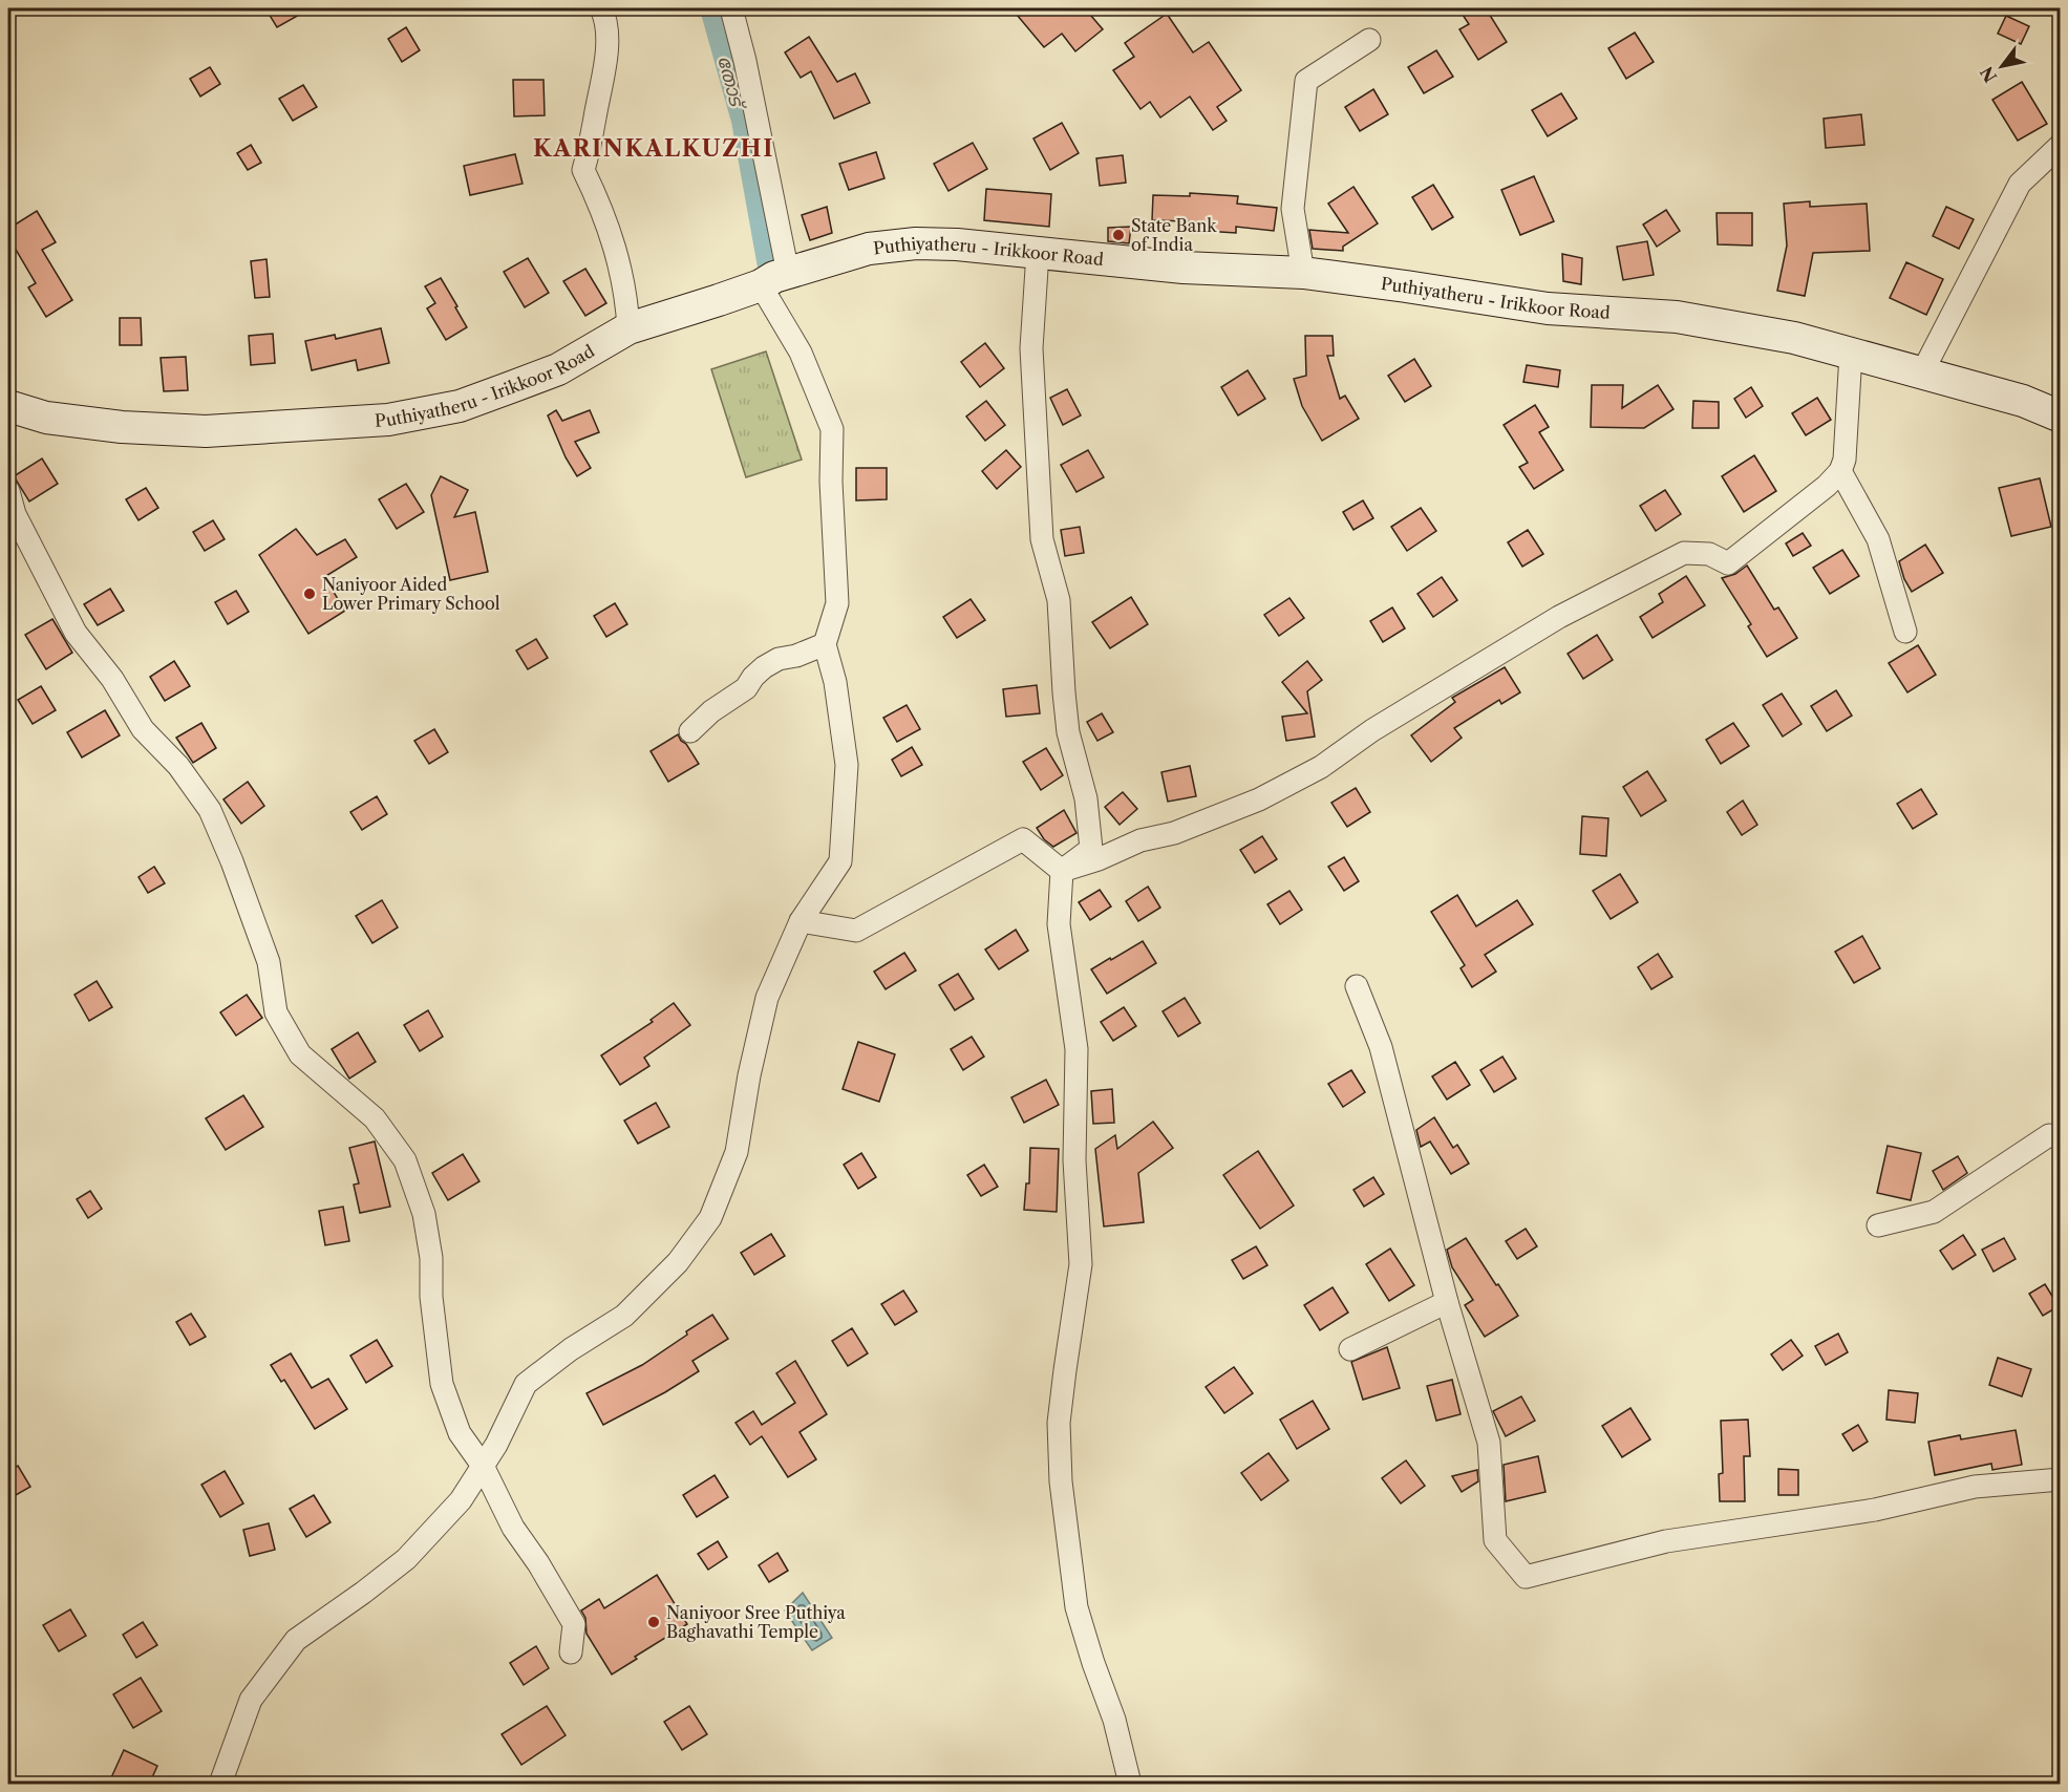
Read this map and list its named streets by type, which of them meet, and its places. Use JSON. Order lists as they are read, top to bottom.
{
  "streets": {
    "main road": ["Puthiyatheru - Irikkoor Road"]
  },
  "districts": ["KARINKALKUZHI"],
  "water": ["തോട്"],
  "places": ["State Bank of India", "Naniyoor Aided Lower Primary School", "Naniyoor Sree Puthiya Baghavathi Temple"],
  "north": "bottom left"
}
